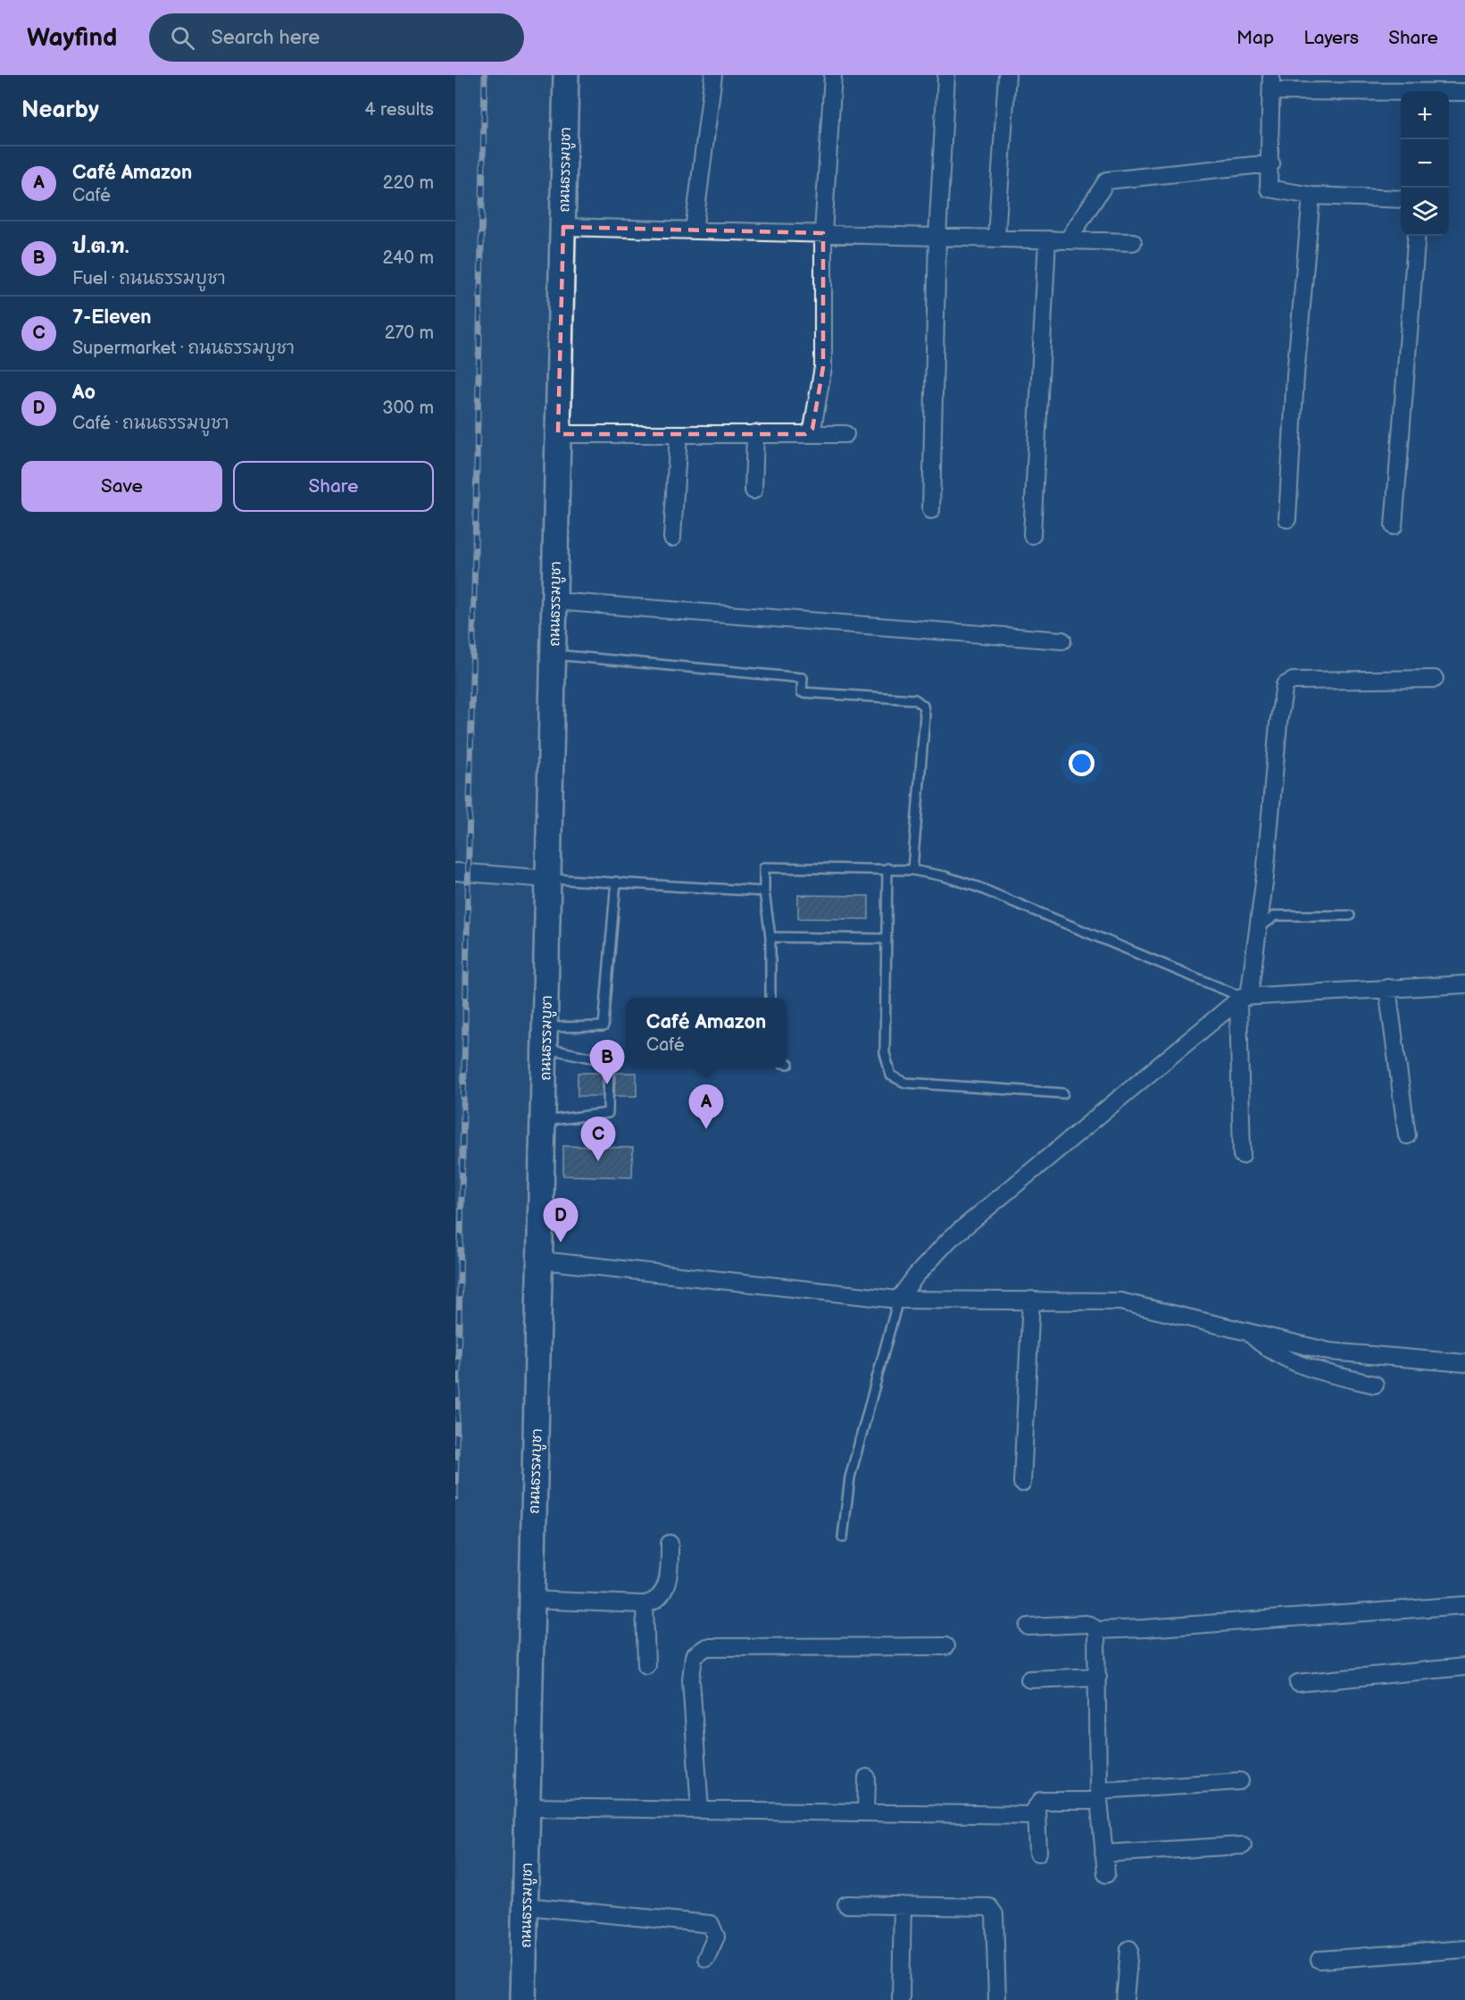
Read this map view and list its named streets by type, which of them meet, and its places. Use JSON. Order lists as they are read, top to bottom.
{
  "streets": {
    "main road": ["ถนนธรรมบูชา"]
  },
  "page": {
    "header": "Wayfind",
    "search": "Search here",
    "nav": ["Map", "Layers", "Share"],
    "heading": ["Nearby", "4 results"],
    "map_buttons": ["+", "−"],
    "list": [
      {
        "mark": "A",
        "name": "Café Amazon",
        "note": "Café",
        "value": "220 m"
      },
      {
        "mark": "B",
        "name": "ป.ต.ท.",
        "note": "Fuel · ถนนธรรมบูชา",
        "value": "240 m"
      },
      {
        "mark": "C",
        "name": "7-Eleven",
        "note": "Supermarket · ถนนธรรมบูชา",
        "value": "270 m"
      },
      {
        "mark": "D",
        "name": "Ao",
        "note": "Café · ถนนธรรมบูชา",
        "value": "300 m"
      }
    ],
    "buttons": ["Save", "Share"],
    "popup": ["Café Amazon", "Café"],
    "pins": [
      "B",
      "A",
      "C",
      "D"
    ]
  }
}
